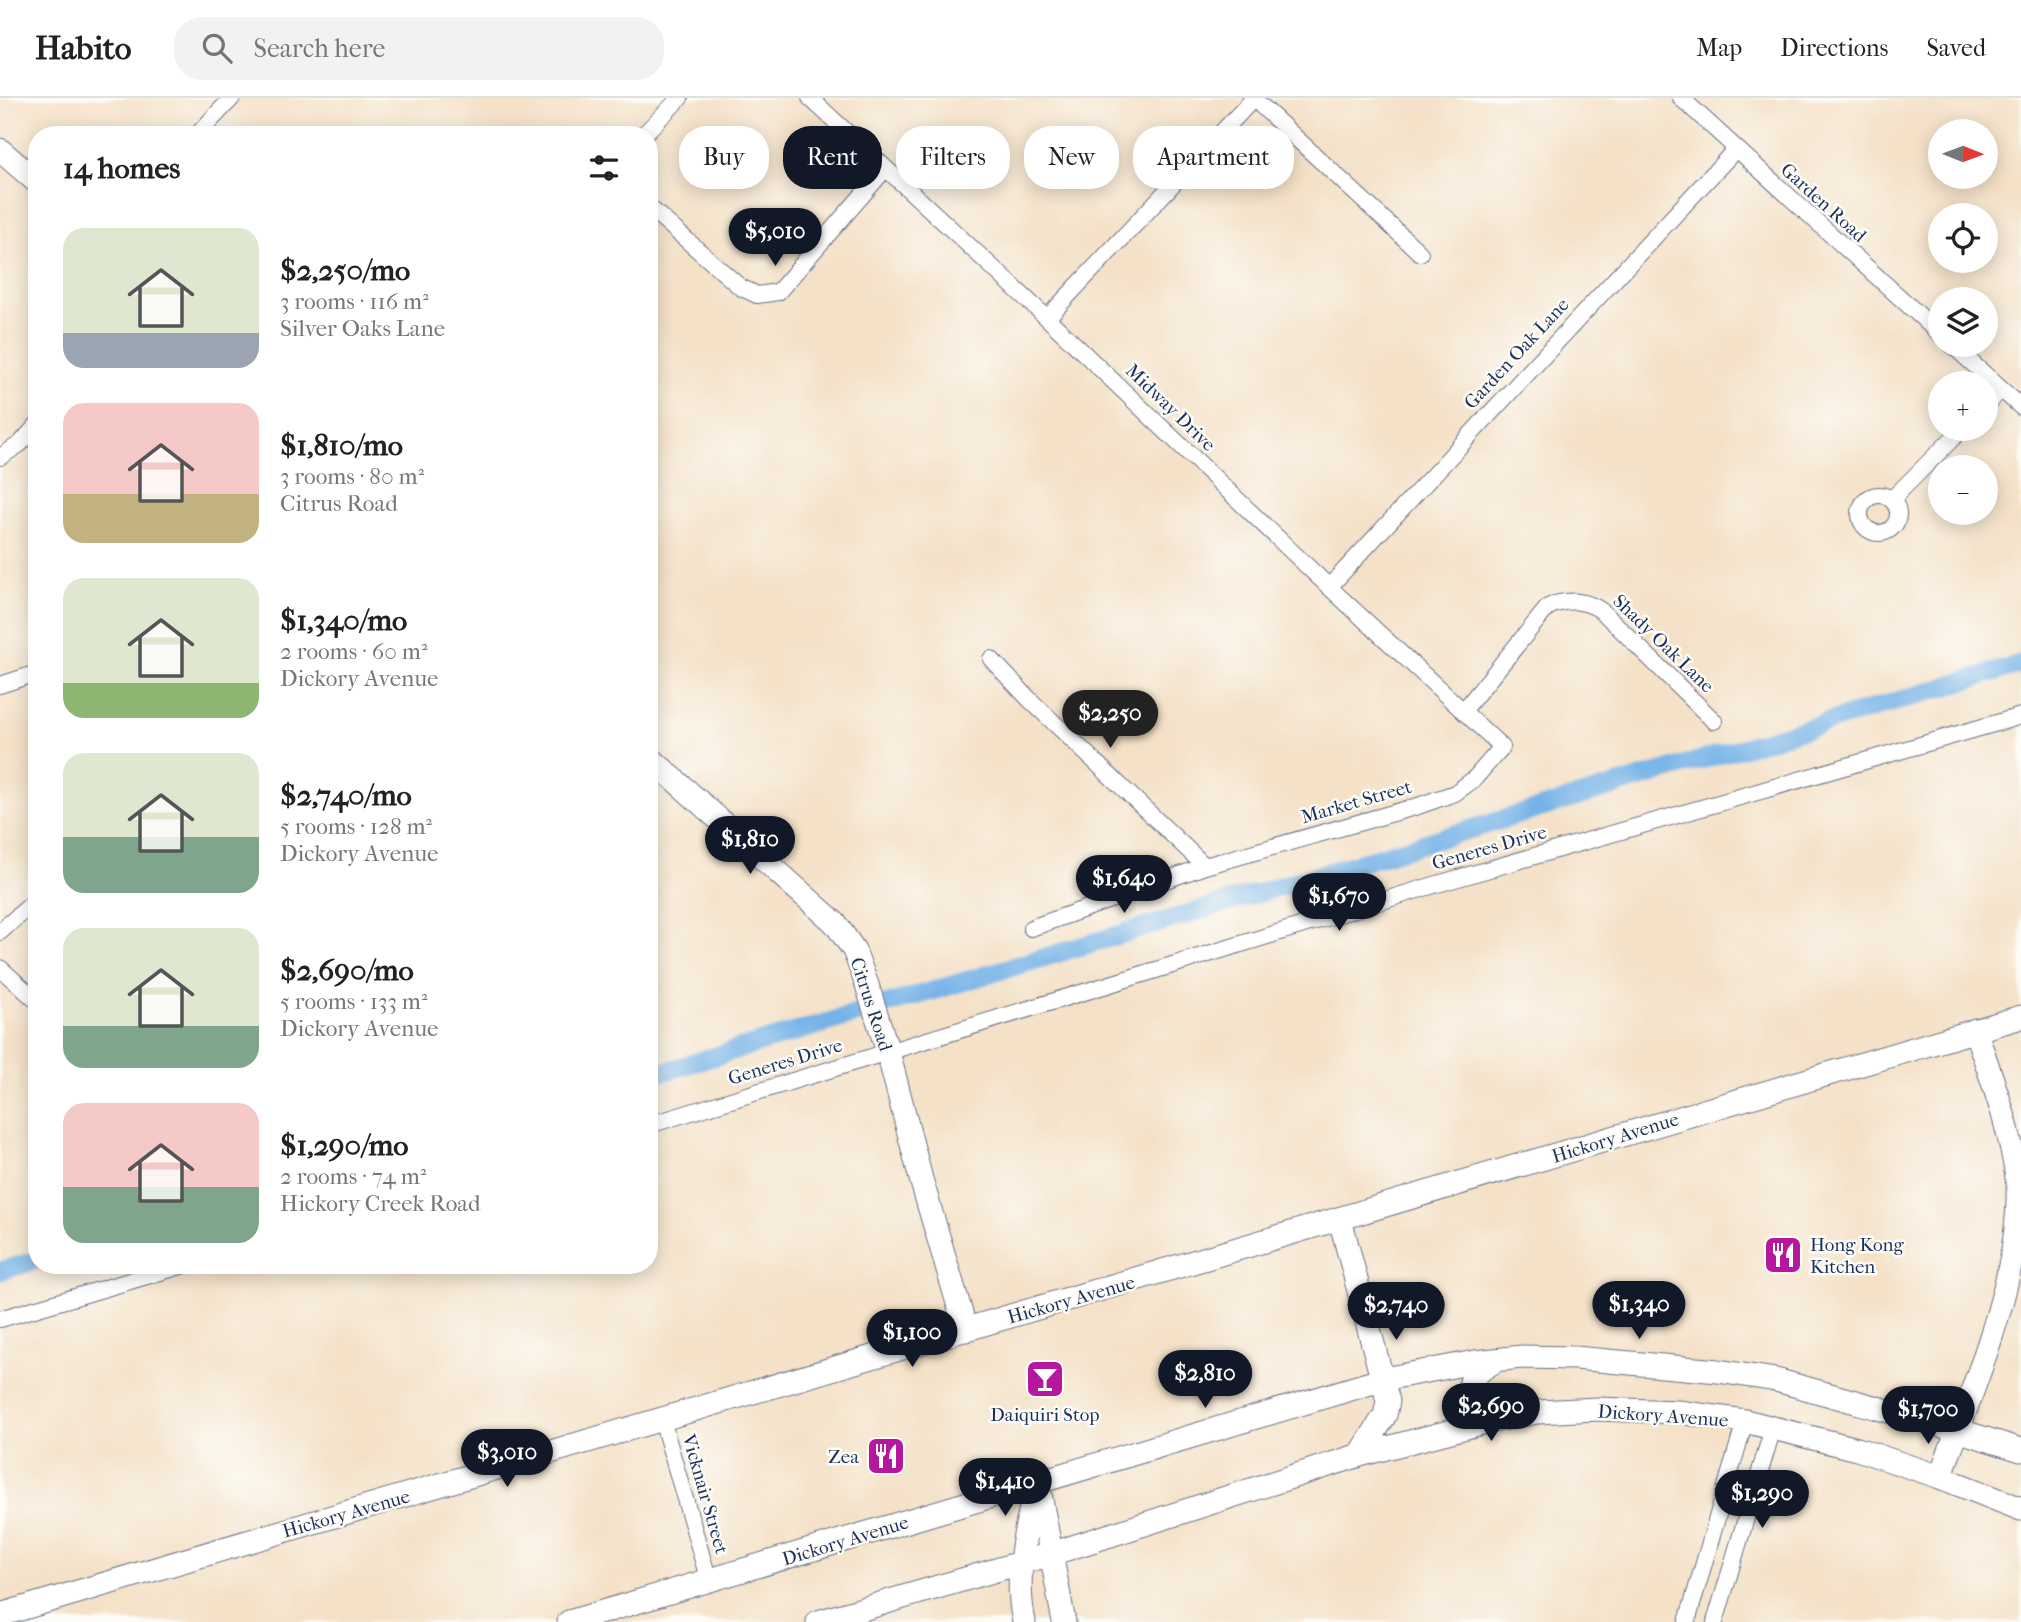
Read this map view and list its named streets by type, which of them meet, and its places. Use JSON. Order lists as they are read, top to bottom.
{
  "streets": {
    "main road": ["Citrus Road", "Hickory Avenue", "Dickory Avenue"],
    "street": [
      "Garden Road",
      "Garden Oak Lane",
      "Midway Drive",
      "Shady Oak Lane",
      "Market Street",
      "Generes Drive",
      "Vicknair Street"
    ]
  },
  "crossings": [
    ["Garden Road", "Garden Oak Lane"],
    ["Garden Oak Lane", "Midway Drive"],
    ["Midway Drive", "Shady Oak Lane"],
    ["Midway Drive", "Market Street"],
    ["Generes Drive", "Citrus Road"],
    ["Citrus Road", "Hickory Avenue"],
    ["Hickory Avenue", "Vicknair Street"],
    ["Dickory Avenue", "Vicknair Street"]
  ],
  "places": {
    "restaurant": ["Hong Kong Kitchen", "Zea"],
    "bar": ["Daiquiri Stop"]
  },
  "north": "right",
  "page": {
    "header": "Habito",
    "search": "Search here",
    "nav": ["Map", "Directions", "Saved"],
    "map_buttons": ["+", "−"],
    "chip": [
      "Buy",
      "Rent",
      "Filters",
      "New",
      "Apartment"
    ],
    "heading": "14 homes",
    "price": [
      "$5,010",
      "$2,250",
      "$1,810",
      "$1,640",
      "$1,670",
      "$1,340",
      "$2,740",
      "$1,100",
      "$2,810",
      "$2,690",
      "$1,700",
      "$3,010",
      "$1,410",
      "$1,290"
    ],
    "list": [
      {
        "name": "$2,250/mo",
        "note": "3 rooms · 116 m² · Silver Oaks Lane"
      },
      {
        "name": "$1,810/mo",
        "note": "3 rooms · 80 m² · Citrus Road"
      },
      {
        "name": "$1,340/mo",
        "note": "2 rooms · 60 m² · Dickory Avenue"
      },
      {
        "name": "$2,740/mo",
        "note": "5 rooms · 128 m² · Dickory Avenue"
      },
      {
        "name": "$2,690/mo",
        "note": "5 rooms · 133 m² · Dickory Avenue"
      },
      {
        "name": "$1,290/mo",
        "note": "2 rooms · 74 m² · Hickory Creek Road"
      }
    ]
  }
}
